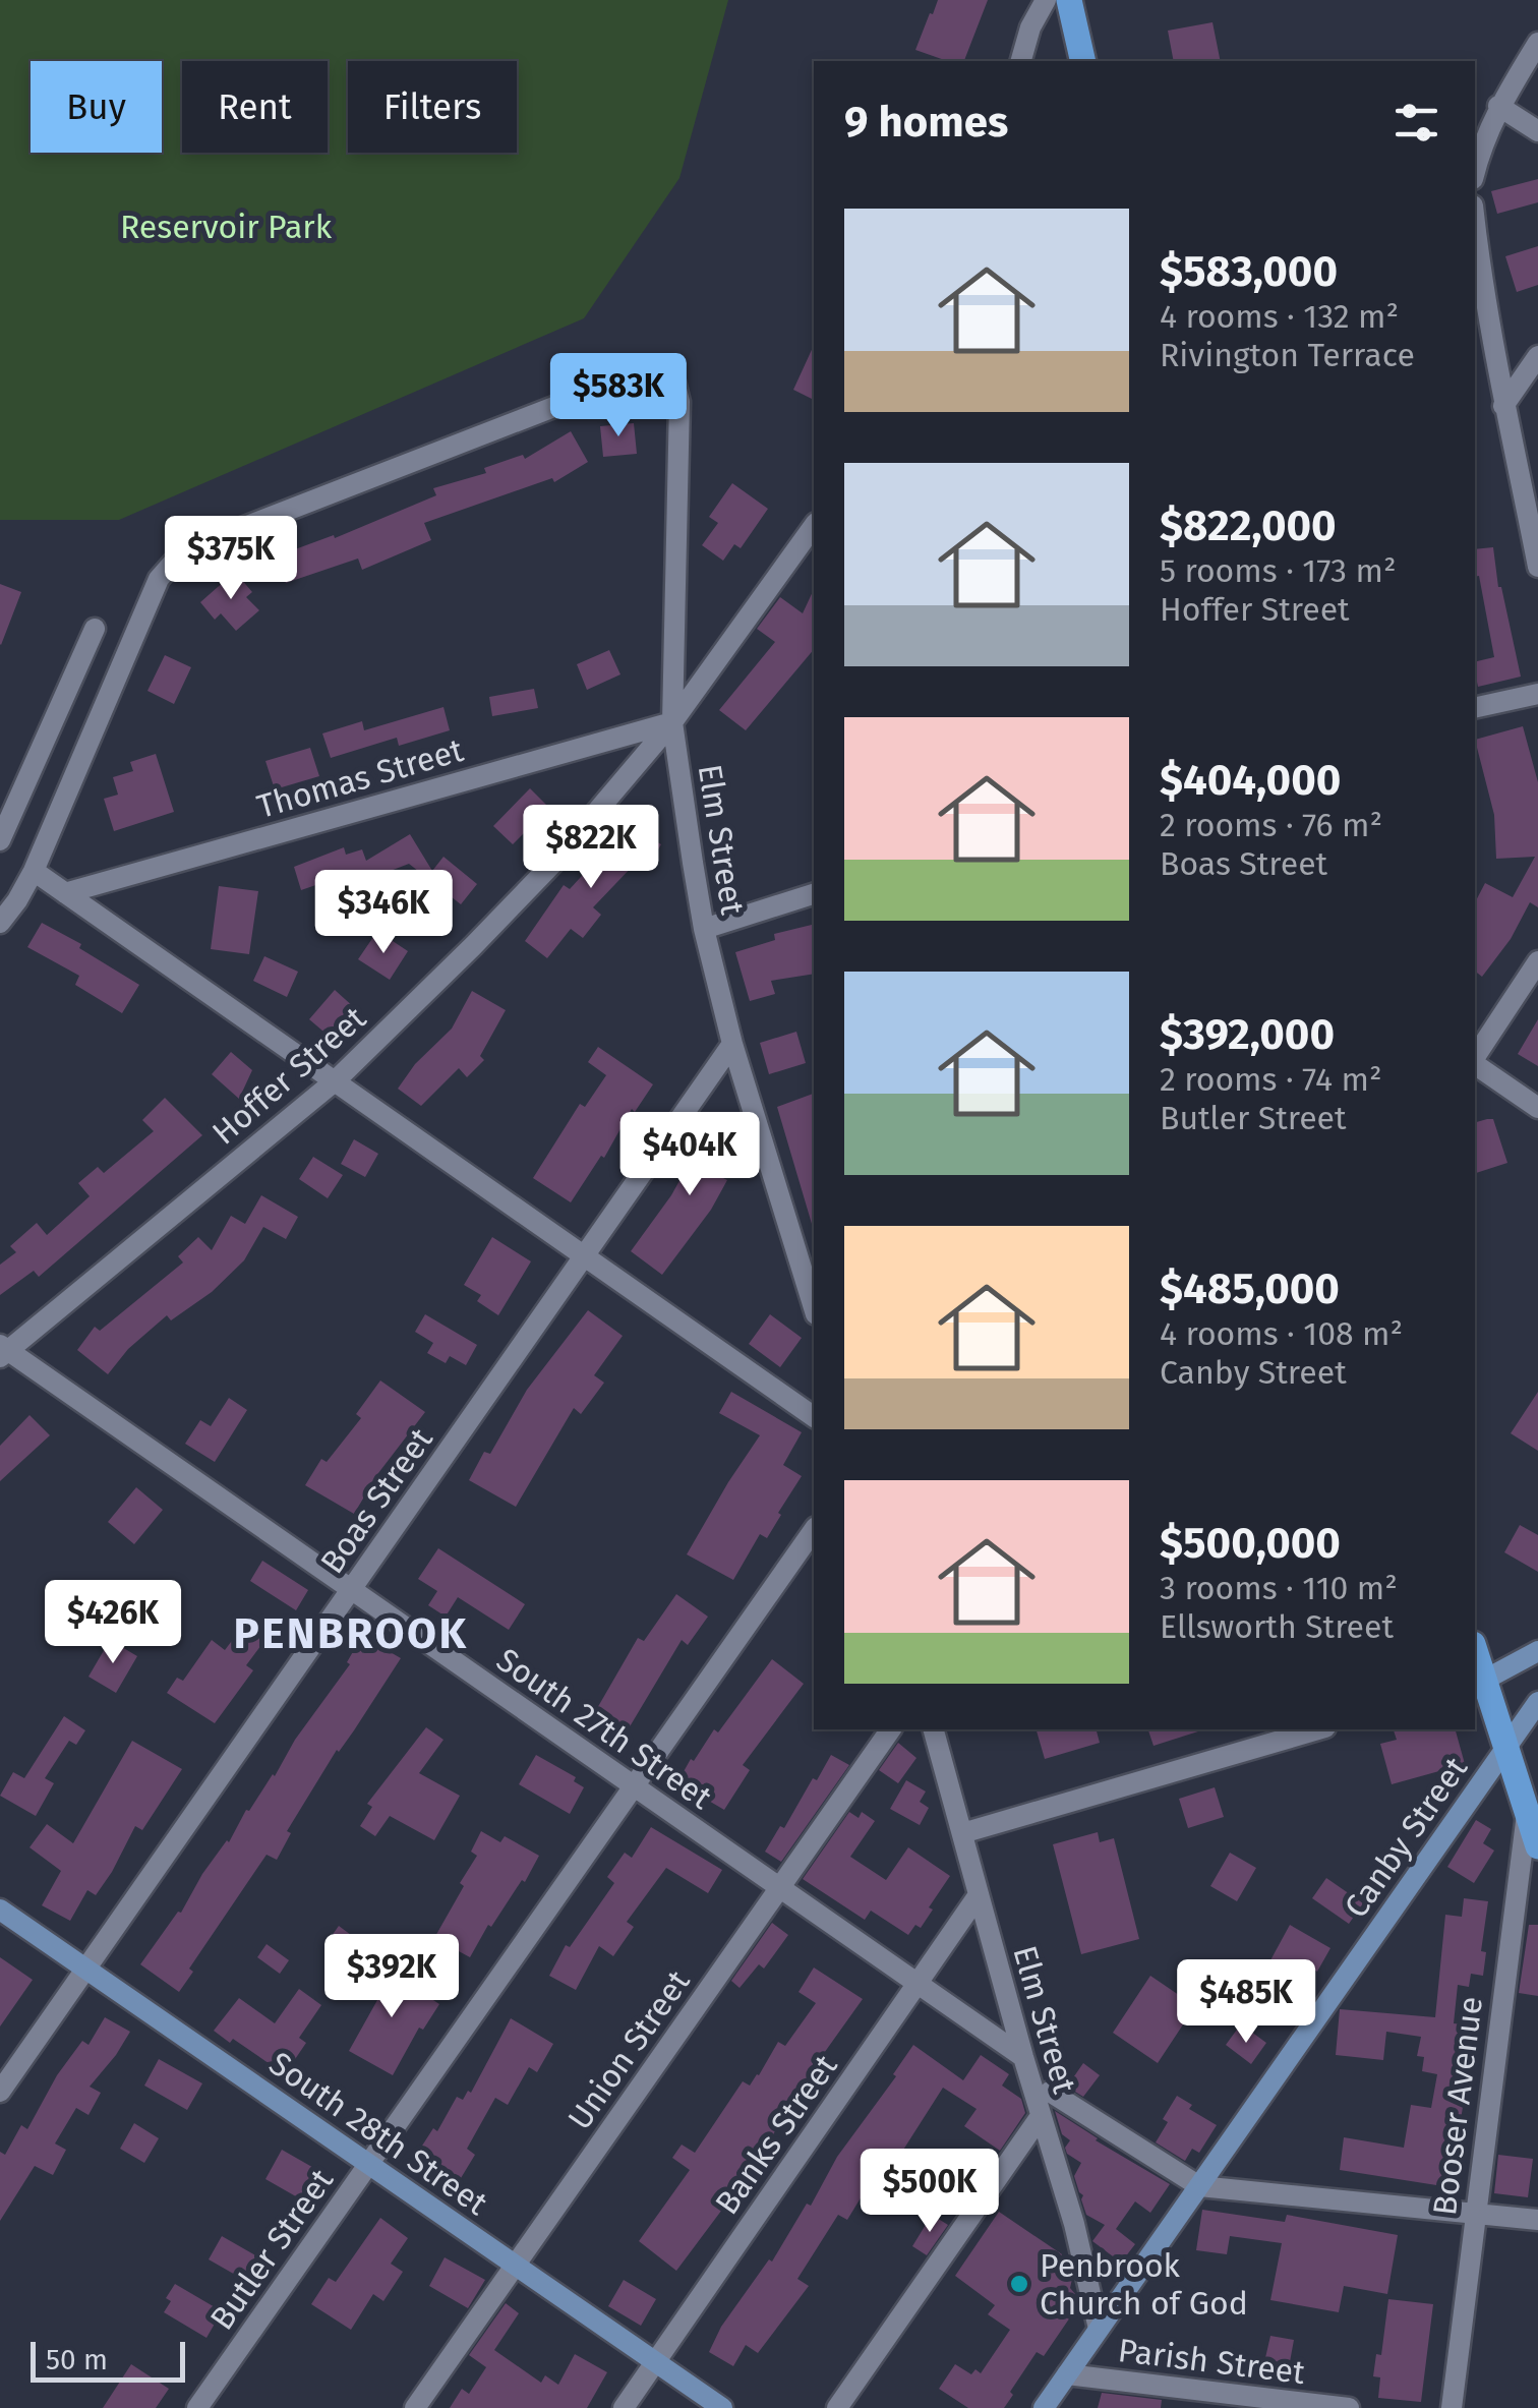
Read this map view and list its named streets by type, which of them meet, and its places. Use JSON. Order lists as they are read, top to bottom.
{
  "streets": {
    "main road": ["Canby Street", "South 28th Street"],
    "street": [
      "Thomas Street",
      "Elm Street",
      "Hoffer Street",
      "Boas Street",
      "South 27th Street",
      "Union Street",
      "Booser Avenue",
      "Banks Street",
      "Butler Street",
      "Parish Street"
    ]
  },
  "crossings": [
    ["Thomas Street", "Elm Street"],
    ["Thomas Street", "Hoffer Street"],
    ["Elm Street", "Hoffer Street"],
    ["Elm Street", "Boas Street"],
    ["Elm Street", "South 27th Street"],
    ["Elm Street", "Canby Street"],
    ["Elm Street", "Banks Street"],
    ["Hoffer Street", "South 27th Street"],
    ["Boas Street", "South 27th Street"],
    ["Boas Street", "South 28th Street"],
    ["South 27th Street", "Union Street"],
    ["South 27th Street", "Banks Street"],
    ["South 27th Street", "Butler Street"],
    ["Canby Street", "Parish Street"],
    ["Union Street", "South 28th Street"],
    ["South 28th Street", "Banks Street"],
    ["South 28th Street", "Butler Street"]
  ],
  "districts": ["PENBROOK"],
  "parks": ["Reservoir Park"],
  "places": ["Penbrook Church of God"],
  "scale_bar": "50 m",
  "page": {
    "chip": ["Buy", "Rent", "Filters"],
    "heading": "9 homes",
    "list": [
      {
        "name": "$583,000",
        "note": "4 rooms · 132 m² · Rivington Terrace"
      },
      {
        "name": "$822,000",
        "note": "5 rooms · 173 m² · Hoffer Street"
      },
      {
        "name": "$404,000",
        "note": "2 rooms · 76 m² · Boas Street"
      },
      {
        "name": "$392,000",
        "note": "2 rooms · 74 m² · Butler Street"
      },
      {
        "name": "$485,000",
        "note": "4 rooms · 108 m² · Canby Street"
      },
      {
        "name": "$500,000",
        "note": "3 rooms · 110 m² · Ellsworth Street"
      }
    ],
    "price": [
      "$583K",
      "$375K",
      "$822K",
      "$346K",
      "$404K",
      "$426K",
      "$392K",
      "$485K",
      "$500K"
    ],
    "scale": "50 m"
  }
}
